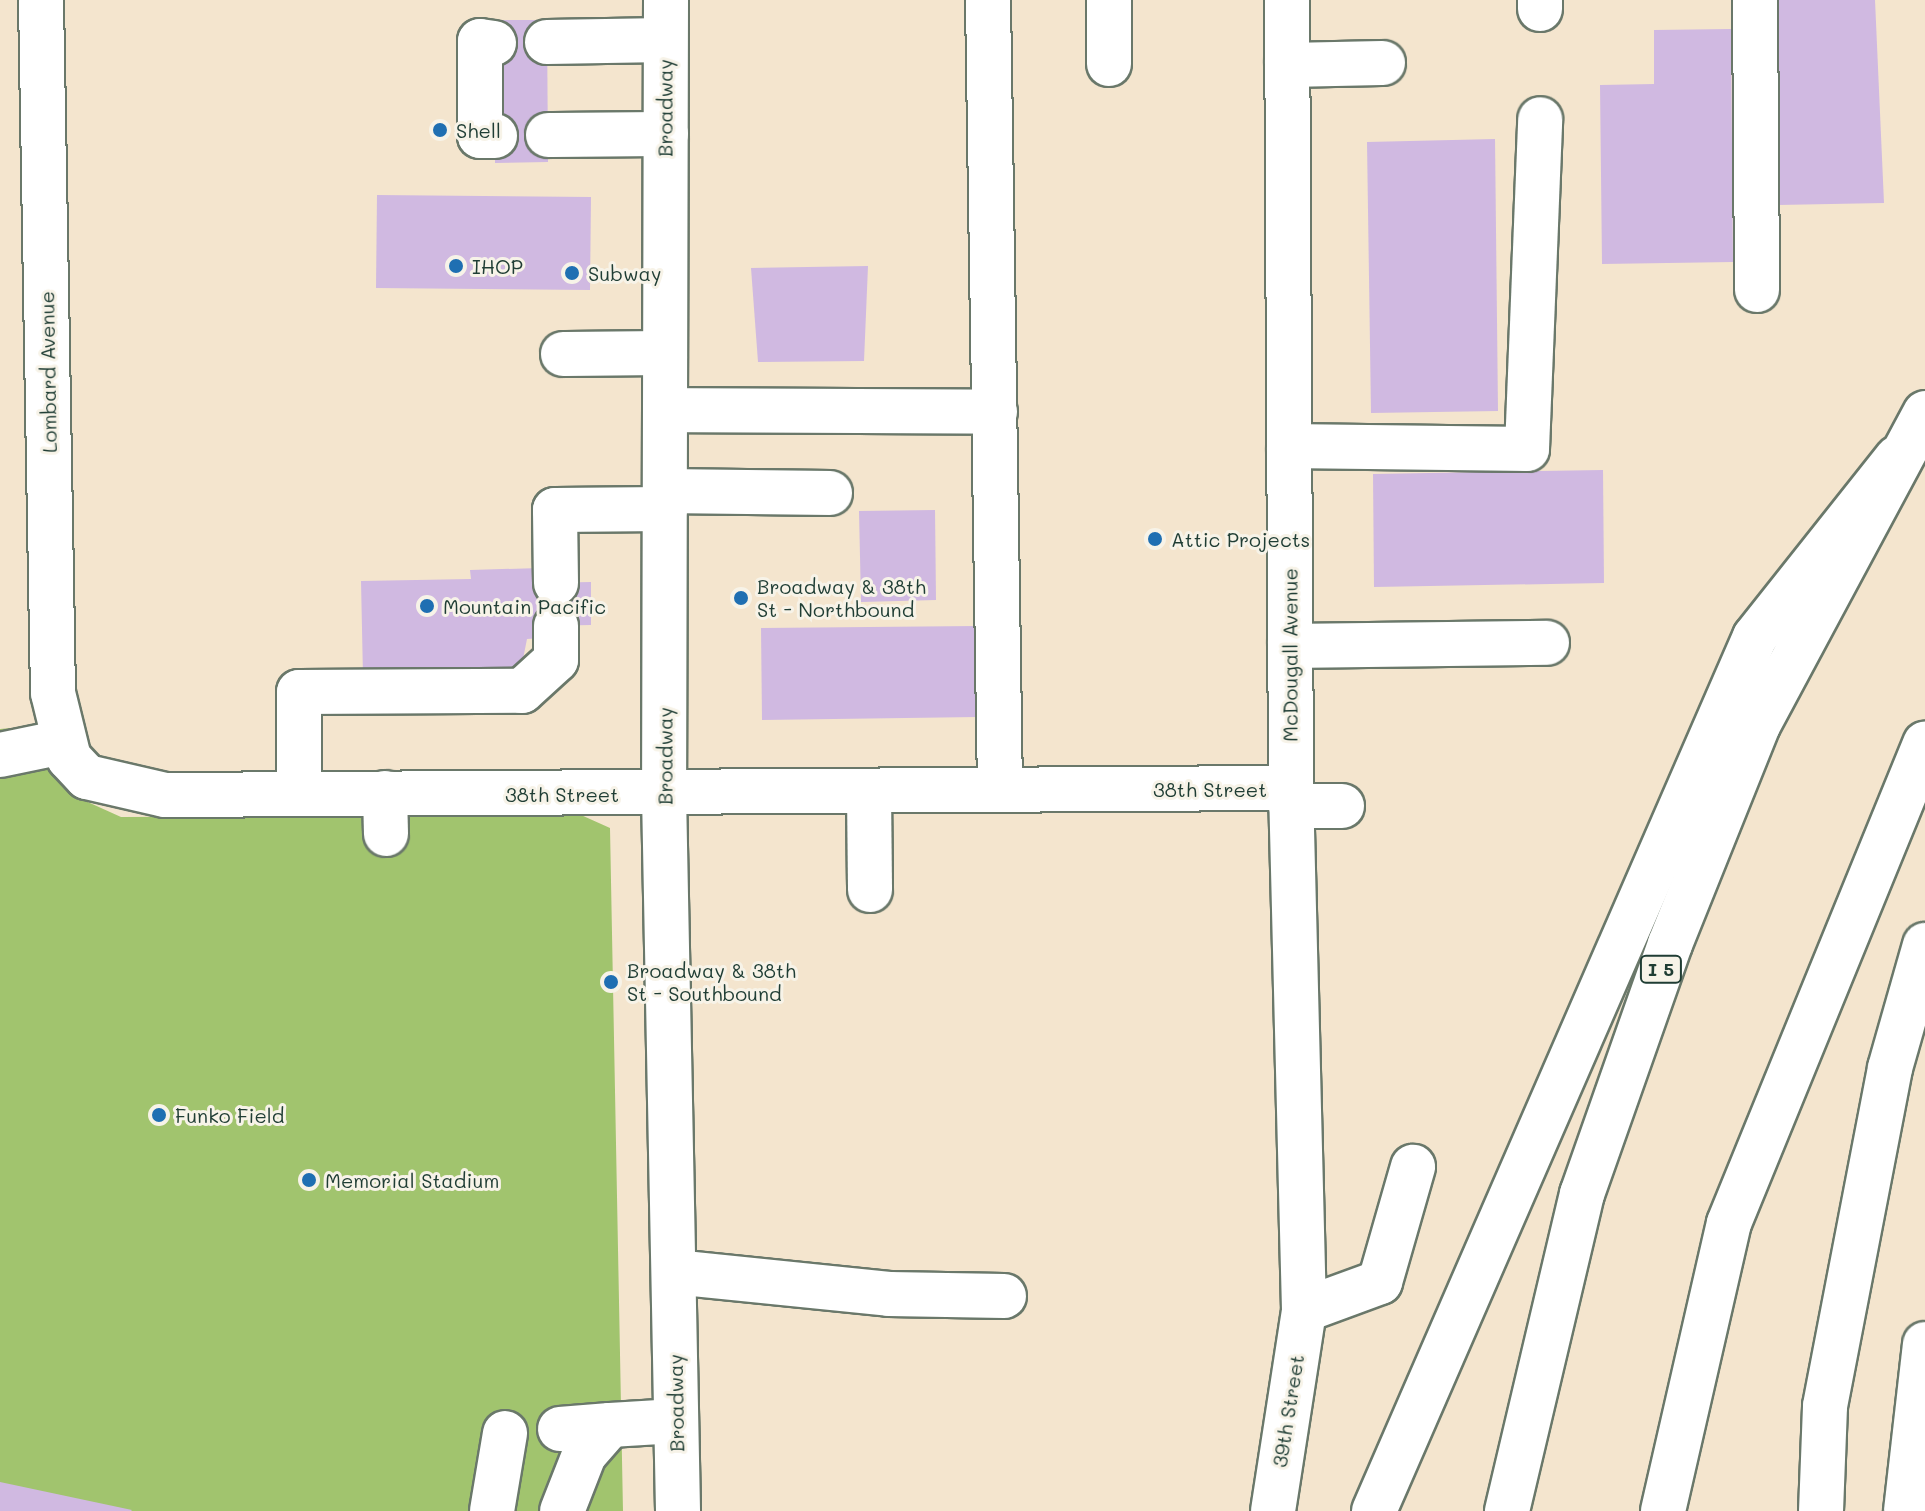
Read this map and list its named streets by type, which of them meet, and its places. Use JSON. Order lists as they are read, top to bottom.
{
  "streets": {
    "main road": [
      "Broadway",
      "Lombard Avenue",
      "McDougall Avenue",
      "38th Street",
      "I 5",
      "39th Street"
    ]
  },
  "crossings": [
    ["Broadway", "38th Street"],
    ["Lombard Avenue", "38th Street"],
    ["McDougall Avenue", "38th Street"],
    ["McDougall Avenue", "39th Street"]
  ],
  "places": [
    "Shell",
    "IHOP",
    "Subway",
    "Attic Projects",
    "Broadway & 38th St - Northbound",
    "Mountain Pacific",
    "Broadway & 38th St - Southbound",
    "Funko Field",
    "Memorial Stadium"
  ]
}
